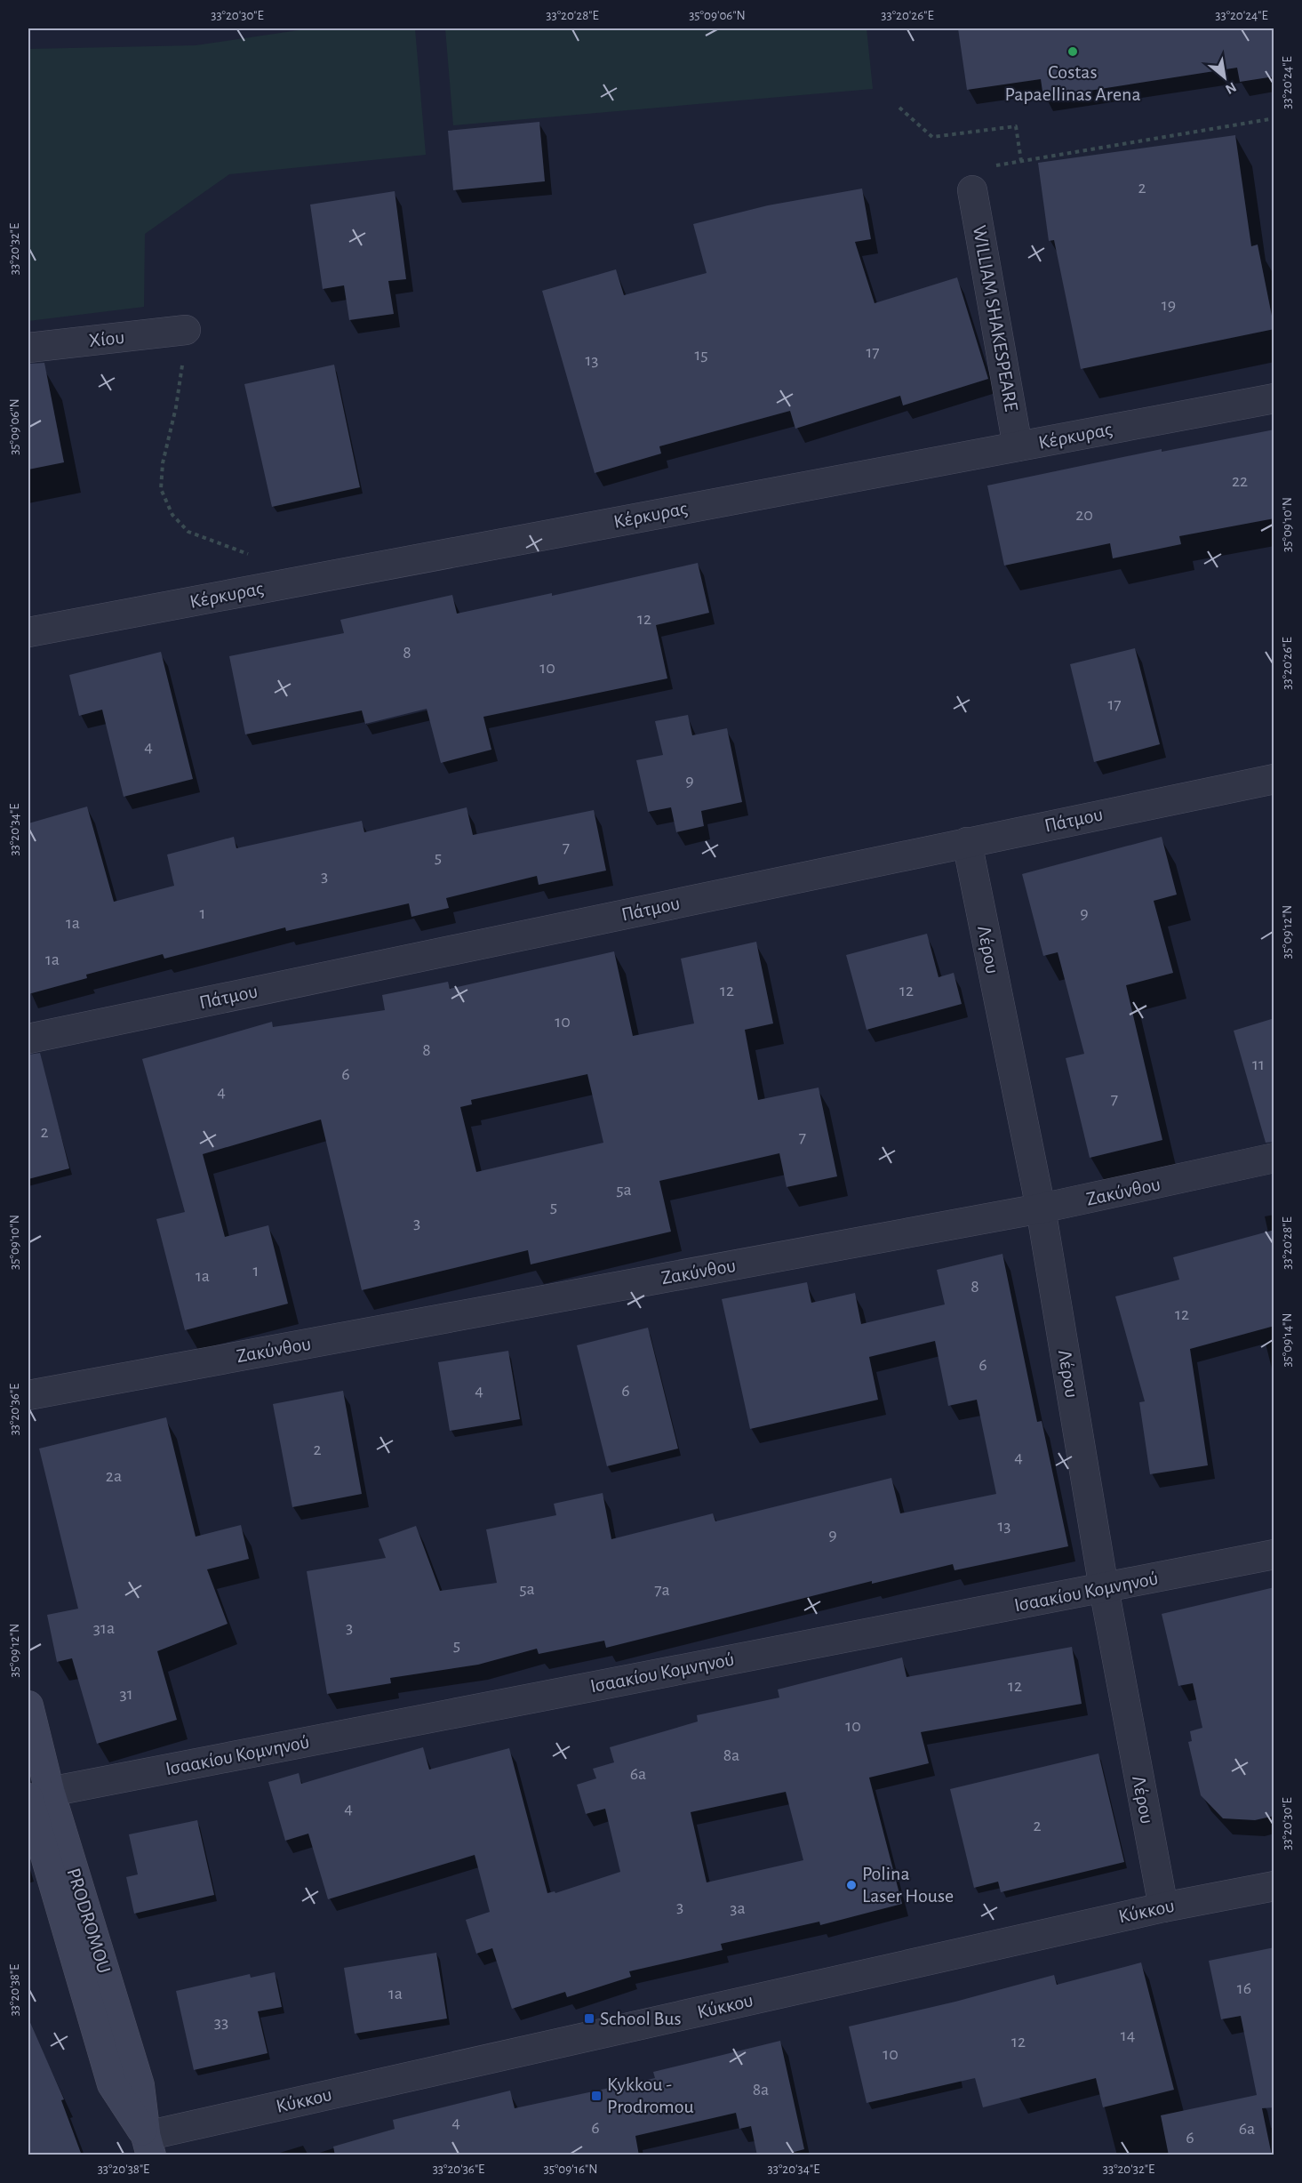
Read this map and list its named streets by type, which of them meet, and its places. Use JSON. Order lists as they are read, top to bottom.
{
  "streets": {
    "main road": ["PRODROMOU"],
    "street": [
      "WILLIAM SHAKESPEARE",
      "Χίου",
      "Κέρκυρας",
      "Πάτμου",
      "Λέρου",
      "Ζακύνθου",
      "Ισαακίου Κομνηνού",
      "Κύκκου"
    ]
  },
  "crossings": [
    ["WILLIAM SHAKESPEARE", "Κέρκυρας"],
    ["Πάτμου", "Λέρου"],
    ["Λέρου", "Ζακύνθου"],
    ["Λέρου", "Ισαακίου Κομνηνού"],
    ["Λέρου", "Κύκκου"],
    ["Ισαακίου Κομνηνού", "PRODROMOU"],
    ["Κύκκου", "PRODROMOU"]
  ],
  "places": {
    "other": ["Costas Papaellinas Arena", "Polina Laser House"],
    "transit": ["School Bus", "Kykkou - Prodromou"]
  },
  "house_numbers": [
    "2",
    "19",
    "17",
    "15",
    "13",
    "22",
    "20",
    "12",
    "8",
    "10",
    "17",
    "4",
    "9",
    "7",
    "5",
    "3",
    "1",
    "9",
    "1a",
    "1a",
    "12",
    "12",
    "10",
    "8",
    "11",
    "6",
    "4",
    "7",
    "2",
    "7",
    "5a",
    "5",
    "3",
    "1",
    "1a",
    "8",
    "12",
    "6",
    "4",
    "6",
    "2",
    "4",
    "2a",
    "13",
    "9",
    "5a",
    "7a",
    "3",
    "31a",
    "5",
    "12",
    "31",
    "10",
    "8a",
    "6a",
    "4",
    "2",
    "3",
    "3a",
    "16",
    "1a",
    "33",
    "14",
    "12",
    "10",
    "8a",
    "4",
    "6",
    "6a",
    "6"
  ],
  "north": "bottom right",
  "coordinates": [
    "33°20'30\"E",
    "33°20'28\"E",
    "35°09'06\"N",
    "33°20'26\"E",
    "33°20'24\"E",
    "33°20'32\"E",
    "35°09'10\"N",
    "33°20'34\"E",
    "35°09'12\"N",
    "35°09'14\"N",
    "33°20'36\"E",
    "33°20'38\"E",
    "35°09'16\"N"
  ]
}
